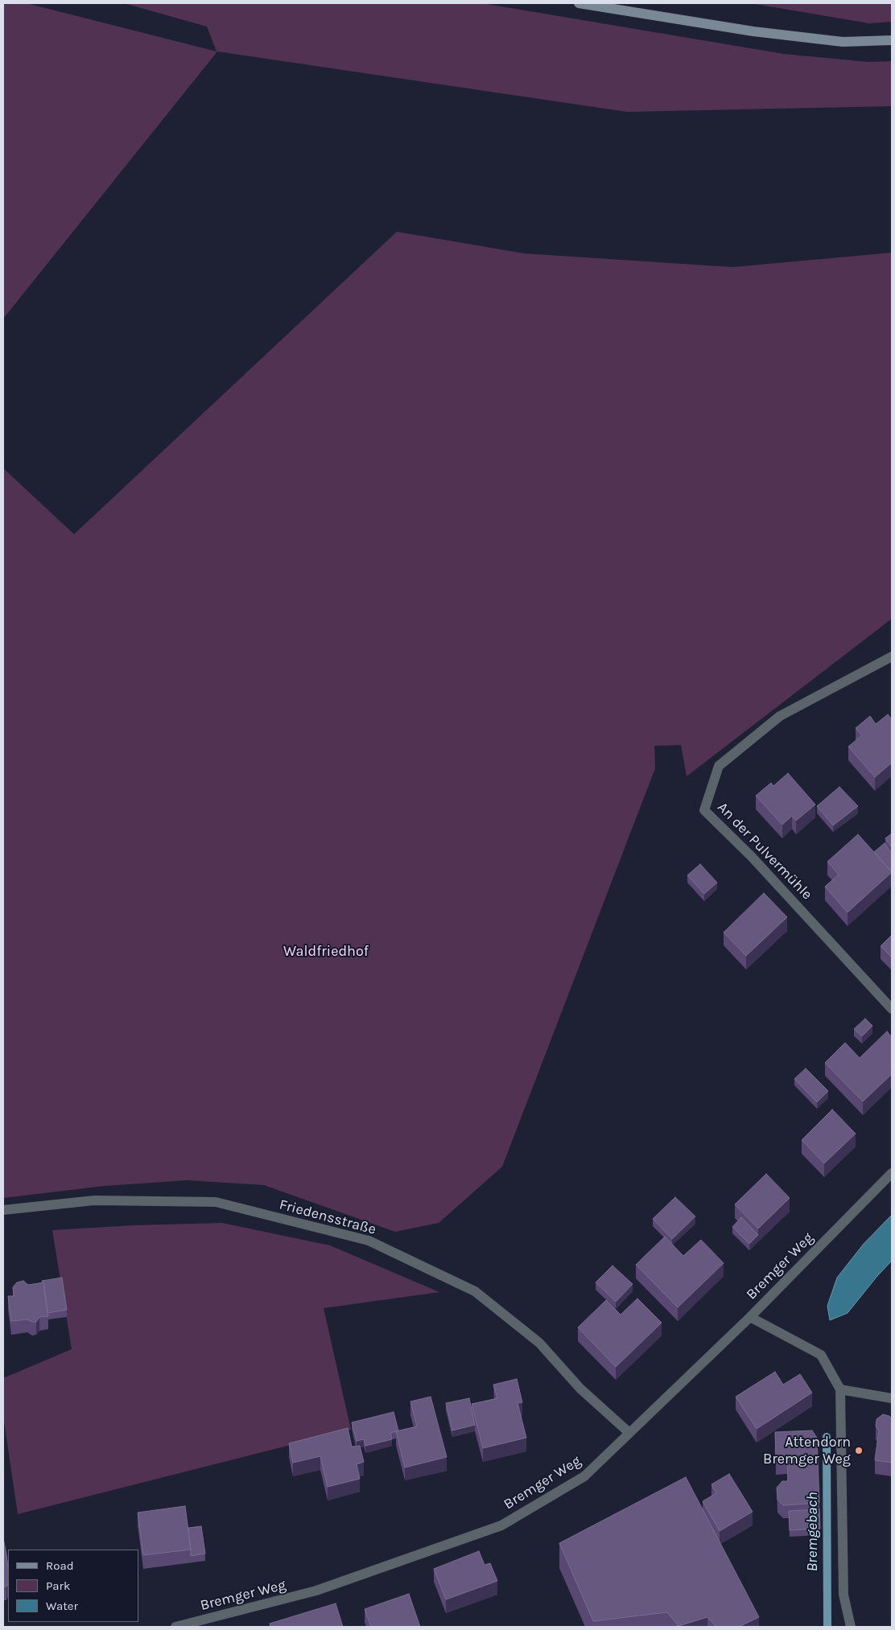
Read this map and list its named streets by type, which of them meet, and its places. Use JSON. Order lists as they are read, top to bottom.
{
  "streets": {
    "street": ["An der Pulvermühle", "Friedensstraße", "Bremger Weg"]
  },
  "crossings": [
    ["Friedensstraße", "Bremger Weg"]
  ],
  "water": ["Bremgebach"],
  "parks": ["Waldfriedhof"],
  "places": ["Attendorn Bremger Weg"],
  "legend": ["Road", "Park", "Water"]
}
